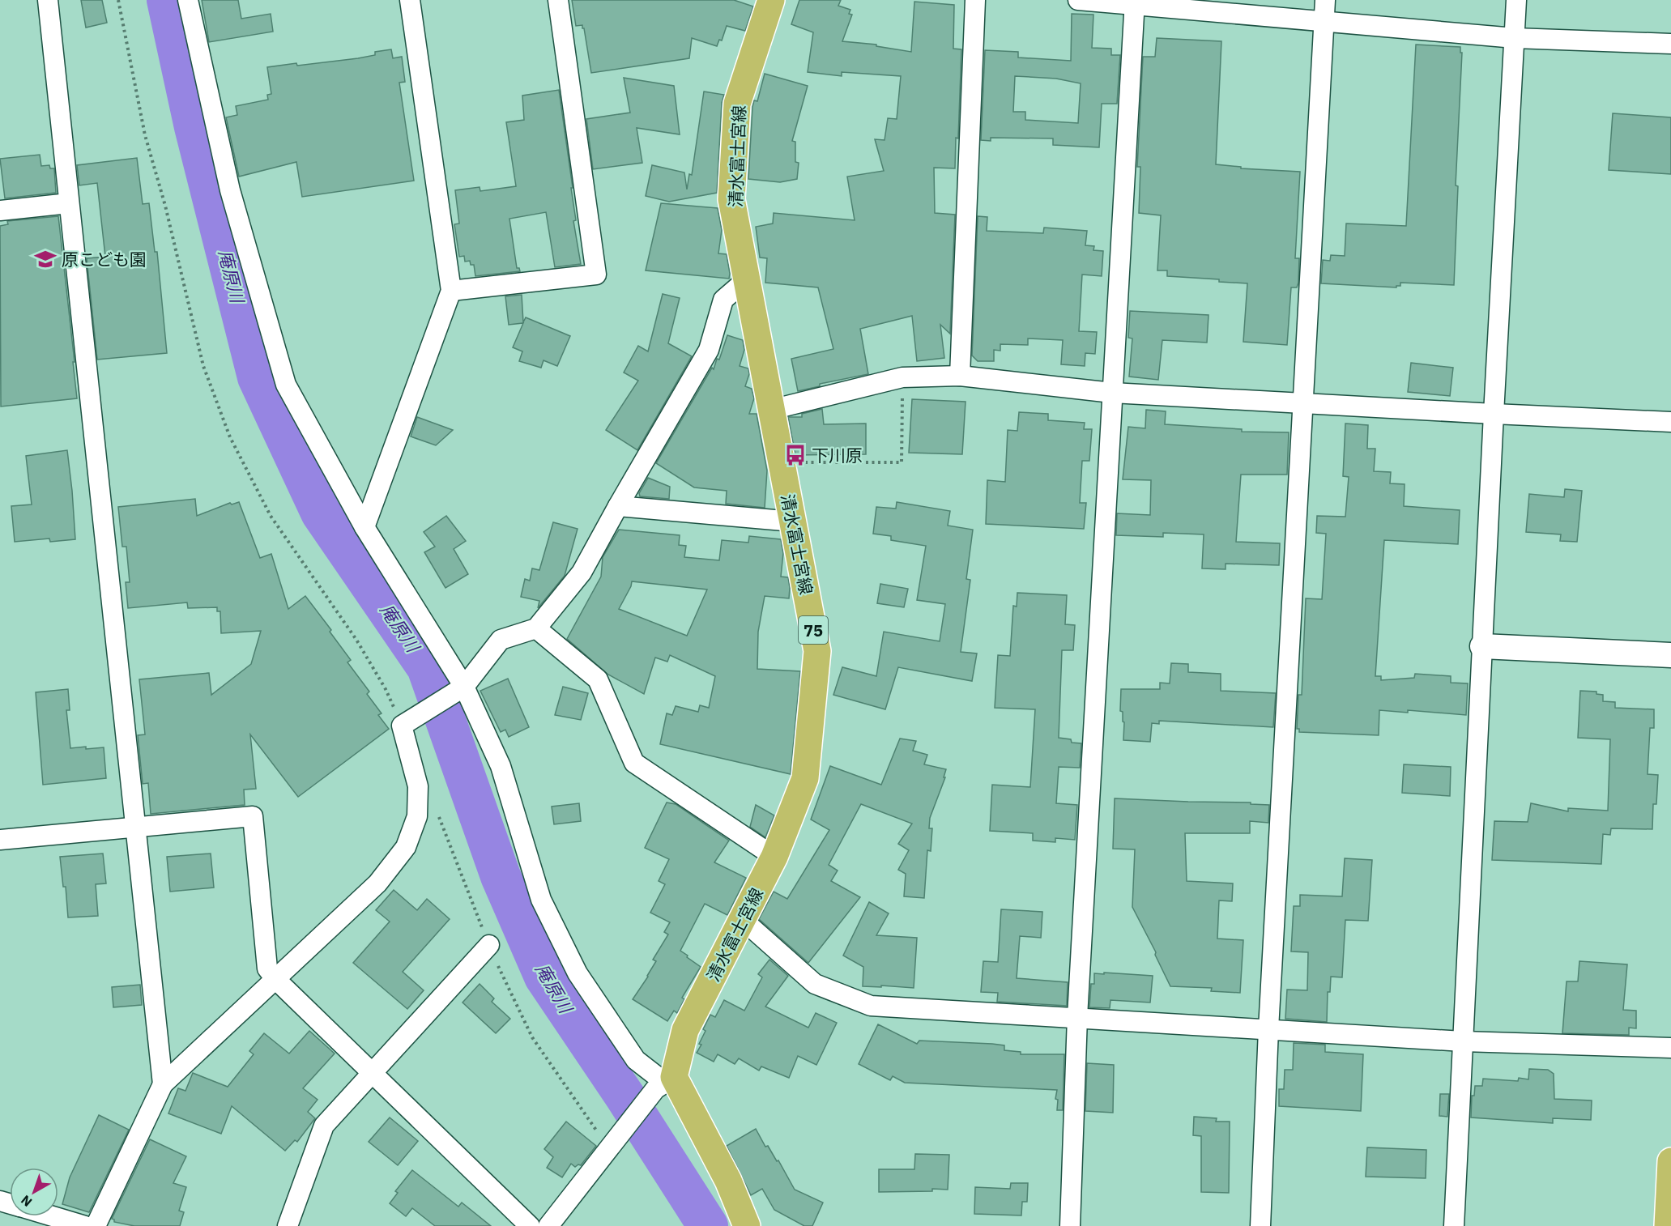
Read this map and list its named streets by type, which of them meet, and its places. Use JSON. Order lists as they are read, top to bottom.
{
  "streets": {
    "main road": ["清水富士宮線", "75"]
  },
  "water": ["庵原川"],
  "places": {
    "school or university": ["原こども園"],
    "bus stop": ["下川原"]
  },
  "north": "bottom left"
}
